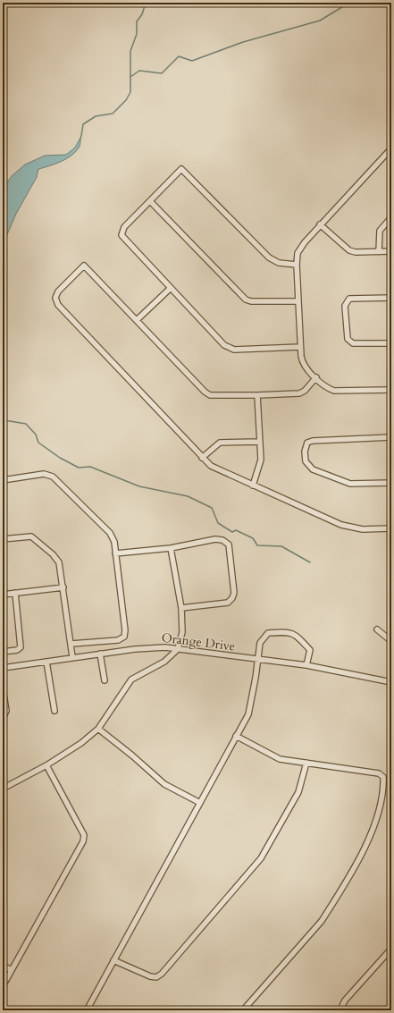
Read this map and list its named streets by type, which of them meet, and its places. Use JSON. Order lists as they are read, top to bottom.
{
  "streets": {
    "street": ["Orange Drive"]
  }
}
